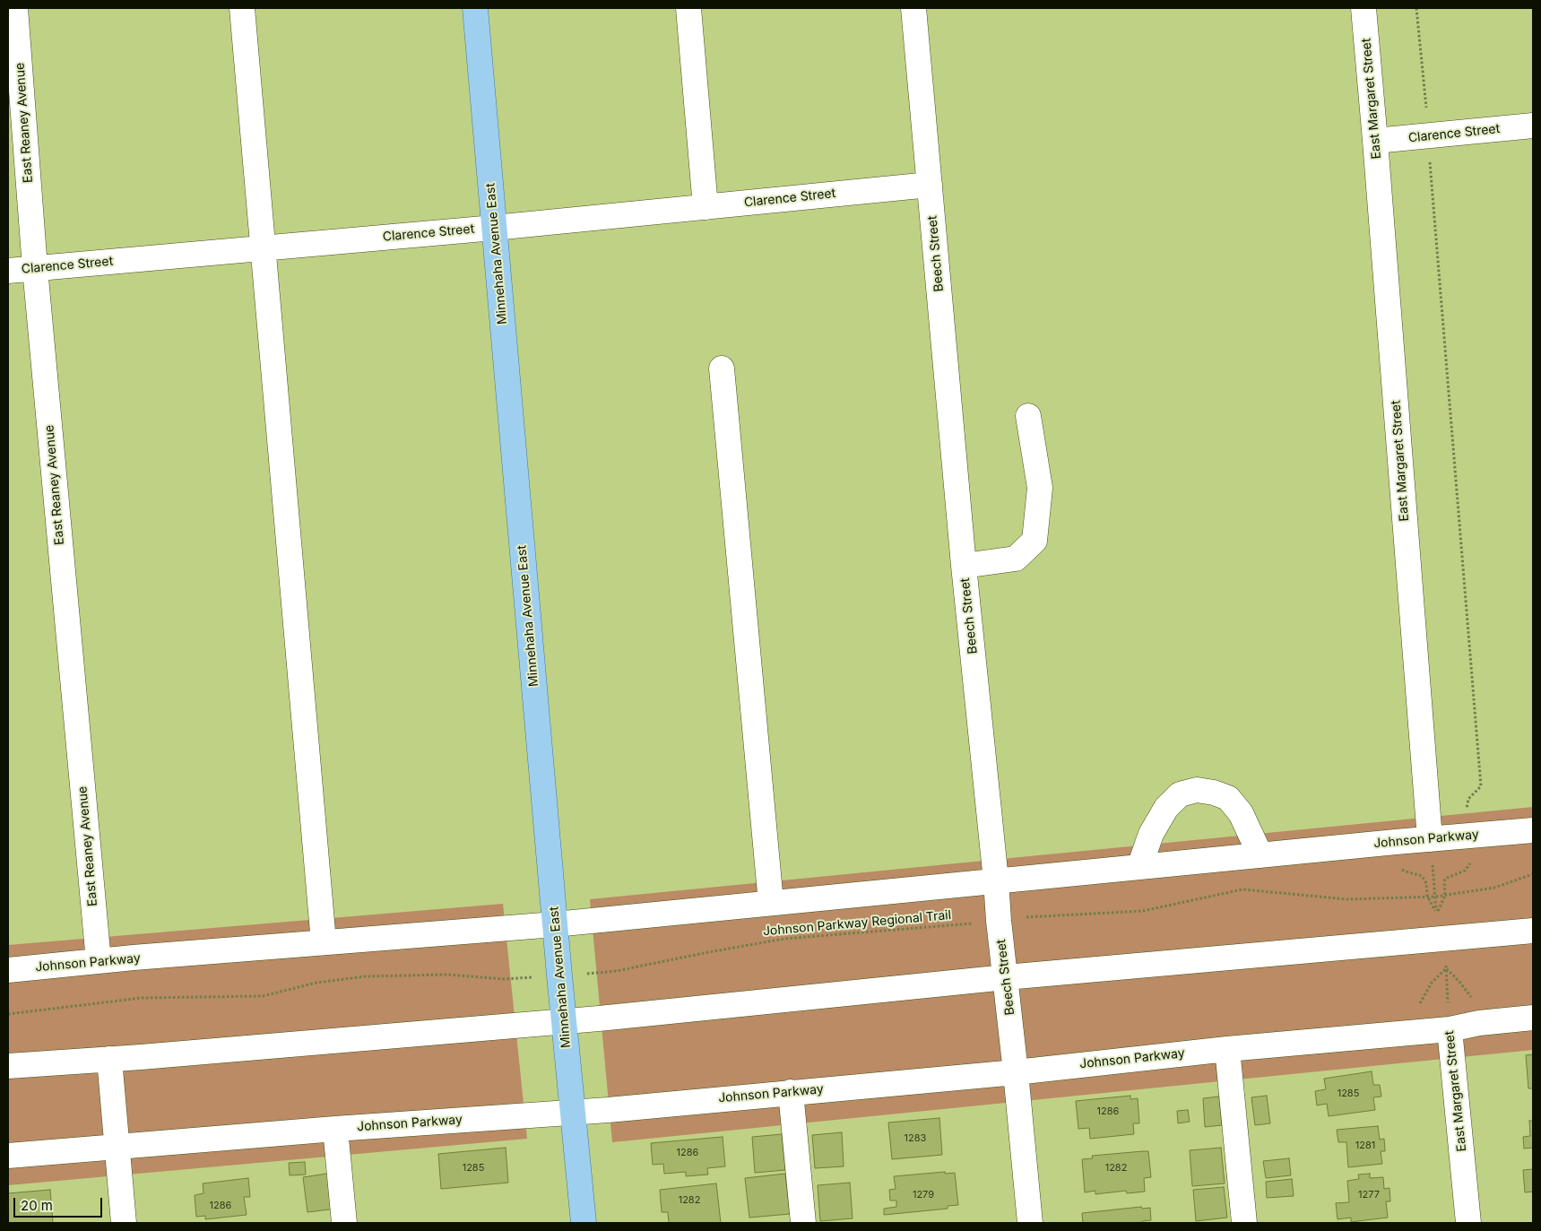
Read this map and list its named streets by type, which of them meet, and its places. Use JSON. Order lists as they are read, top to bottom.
{
  "streets": {
    "main road": ["Minnehaha Avenue East"],
    "street": [
      "East Margaret Street",
      "East Reaney Avenue",
      "Clarence Street",
      "Beech Street",
      "Johnson Parkway"
    ],
    "path": ["Johnson Parkway Regional Trail"]
  },
  "crossings": [
    ["East Margaret Street", "Clarence Street"],
    ["East Margaret Street", "Johnson Parkway"],
    ["East Reaney Avenue", "Clarence Street"],
    ["East Reaney Avenue", "Johnson Parkway"],
    ["Clarence Street", "Minnehaha Avenue East"],
    ["Clarence Street", "Beech Street"],
    ["Minnehaha Avenue East", "Johnson Parkway"],
    ["Beech Street", "Johnson Parkway"]
  ],
  "house_numbers": [
    "1285",
    "1286",
    "1283",
    "1281",
    "1286",
    "1285",
    "1282",
    "1279",
    "1277",
    "1282",
    "1286"
  ],
  "scale_bar": "20 m"
}
